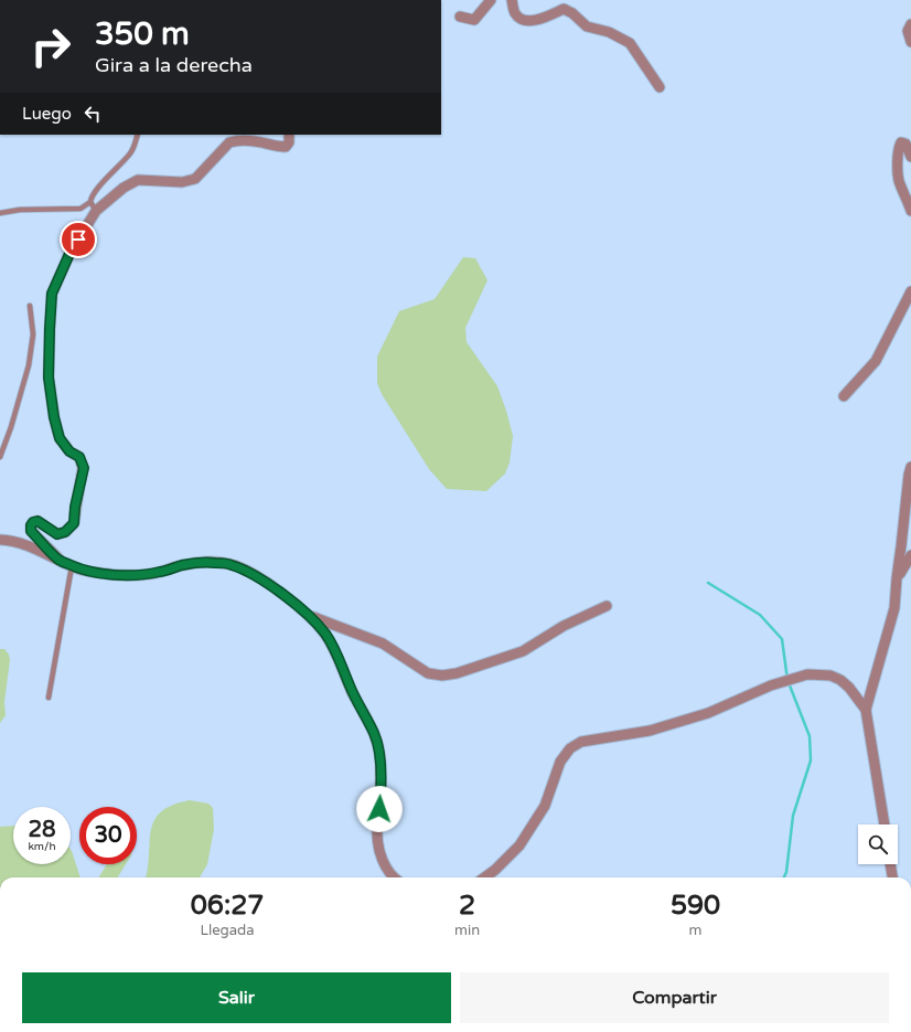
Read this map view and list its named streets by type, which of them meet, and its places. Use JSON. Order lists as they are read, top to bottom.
{
  "page": {
    "turn": ["350 m", "Gira a la derecha"],
    "then": "Luego",
    "speed": "28 km/h",
    "limit": "30",
    "eta": [
      "06:27",
      "Llegada",
      "2",
      "min",
      "590",
      "m"
    ],
    "buttons": ["Salir", "Compartir"]
  }
}
